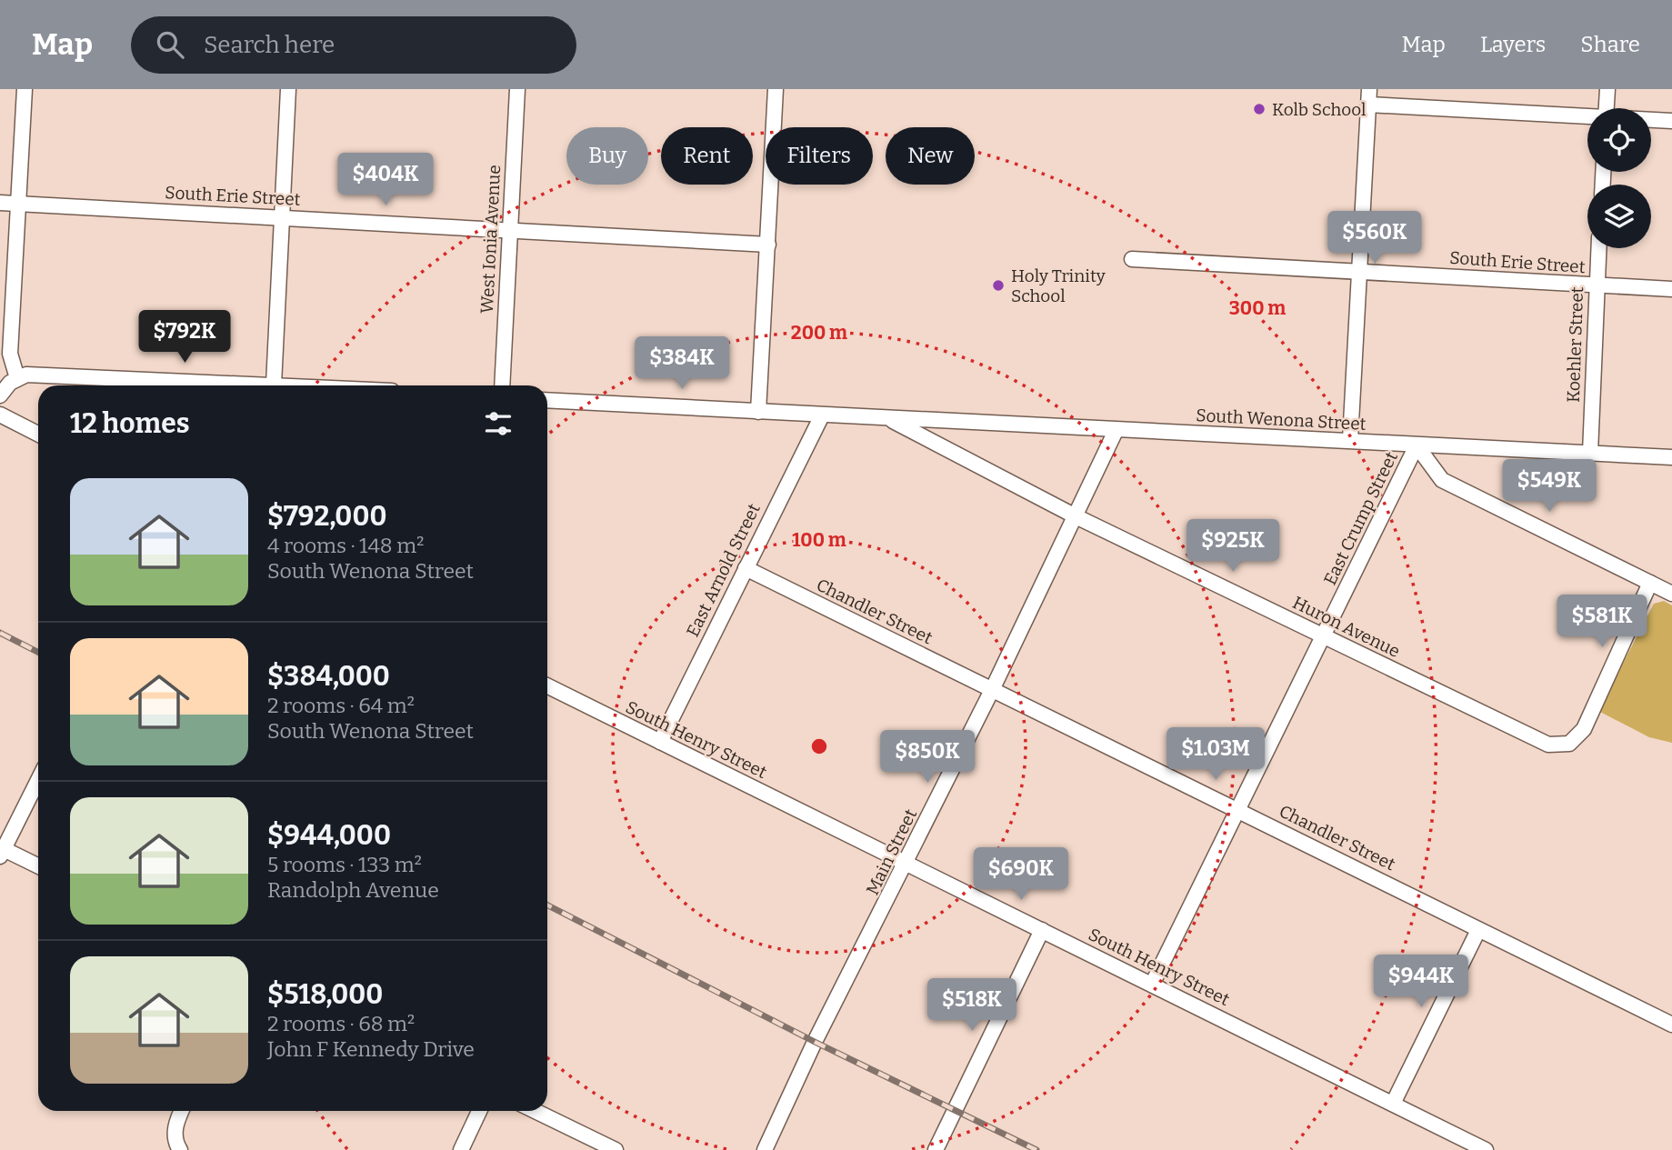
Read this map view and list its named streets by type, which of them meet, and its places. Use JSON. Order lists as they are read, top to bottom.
{
  "streets": {
    "street": [
      "South Erie Street",
      "West Ionia Avenue",
      "Koehler Street",
      "South Wenona Street",
      "East Crump Street",
      "East Arnold Street",
      "Chandler Street",
      "Huron Avenue",
      "South Henry Street",
      "Main Street"
    ]
  },
  "crossings": [
    ["South Erie Street", "West Ionia Avenue"],
    ["South Erie Street", "Koehler Street"],
    ["Koehler Street", "South Wenona Street"],
    ["South Wenona Street", "East Crump Street"],
    ["South Wenona Street", "East Arnold Street"],
    ["South Wenona Street", "Huron Avenue"],
    ["South Wenona Street", "Main Street"],
    ["East Crump Street", "Chandler Street"],
    ["East Crump Street", "Huron Avenue"],
    ["East Crump Street", "South Henry Street"],
    ["East Arnold Street", "Chandler Street"],
    ["East Arnold Street", "South Henry Street"],
    ["Chandler Street", "Main Street"],
    ["Huron Avenue", "Main Street"],
    ["South Henry Street", "Main Street"]
  ],
  "places": ["Kolb School", "Holy Trinity School"],
  "page": {
    "header": "Map",
    "search": "Search here",
    "nav": ["Map", "Layers", "Share"],
    "chip": [
      "Buy",
      "Rent",
      "Filters",
      "New"
    ],
    "price": [
      "$404K",
      "$560K",
      "$792K",
      "$384K",
      "$549K",
      "$925K",
      "$581K",
      "$1.03M",
      "$850K",
      "$690K",
      "$944K",
      "$518K"
    ],
    "heading": "12 homes",
    "list": [
      {
        "name": "$792,000",
        "note": "4 rooms · 148 m² · South Wenona Street"
      },
      {
        "name": "$384,000",
        "note": "2 rooms · 64 m² · South Wenona Street"
      },
      {
        "name": "$944,000",
        "note": "5 rooms · 133 m² · Randolph Avenue"
      },
      {
        "name": "$518,000",
        "note": "2 rooms · 68 m² · John F Kennedy Drive"
      }
    ]
  },
  "rings": ["300 m", "200 m", "100 m"]
}
